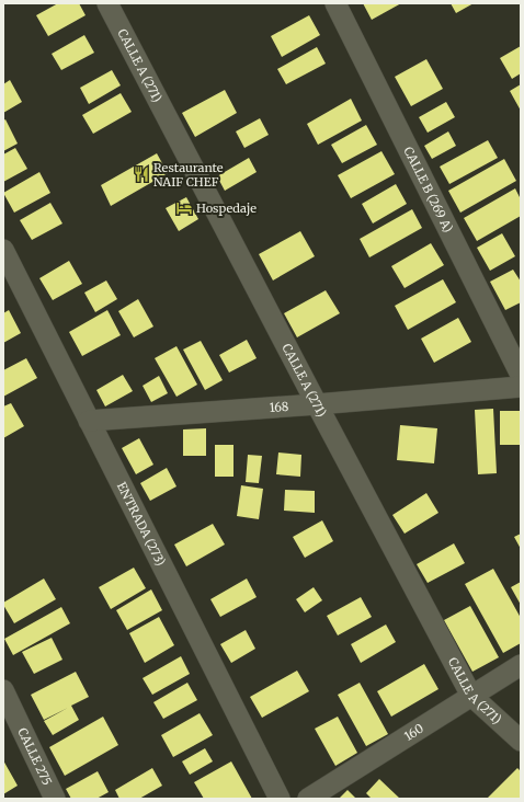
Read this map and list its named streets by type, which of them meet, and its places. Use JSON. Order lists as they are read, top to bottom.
{
  "streets": {
    "street": [
      "CALLE A (271)",
      "CALLE B (269 A)",
      "168",
      "ENTRADA (273)",
      "160",
      "CALLE 275"
    ]
  },
  "crossings": [
    ["CALLE A (271)", "168"],
    ["CALLE A (271)", "160"],
    ["168", "ENTRADA (273)"]
  ],
  "places": {
    "restaurant": ["Restaurante NAIF CHEF"],
    "hotel": ["Hospedaje"]
  }
}
